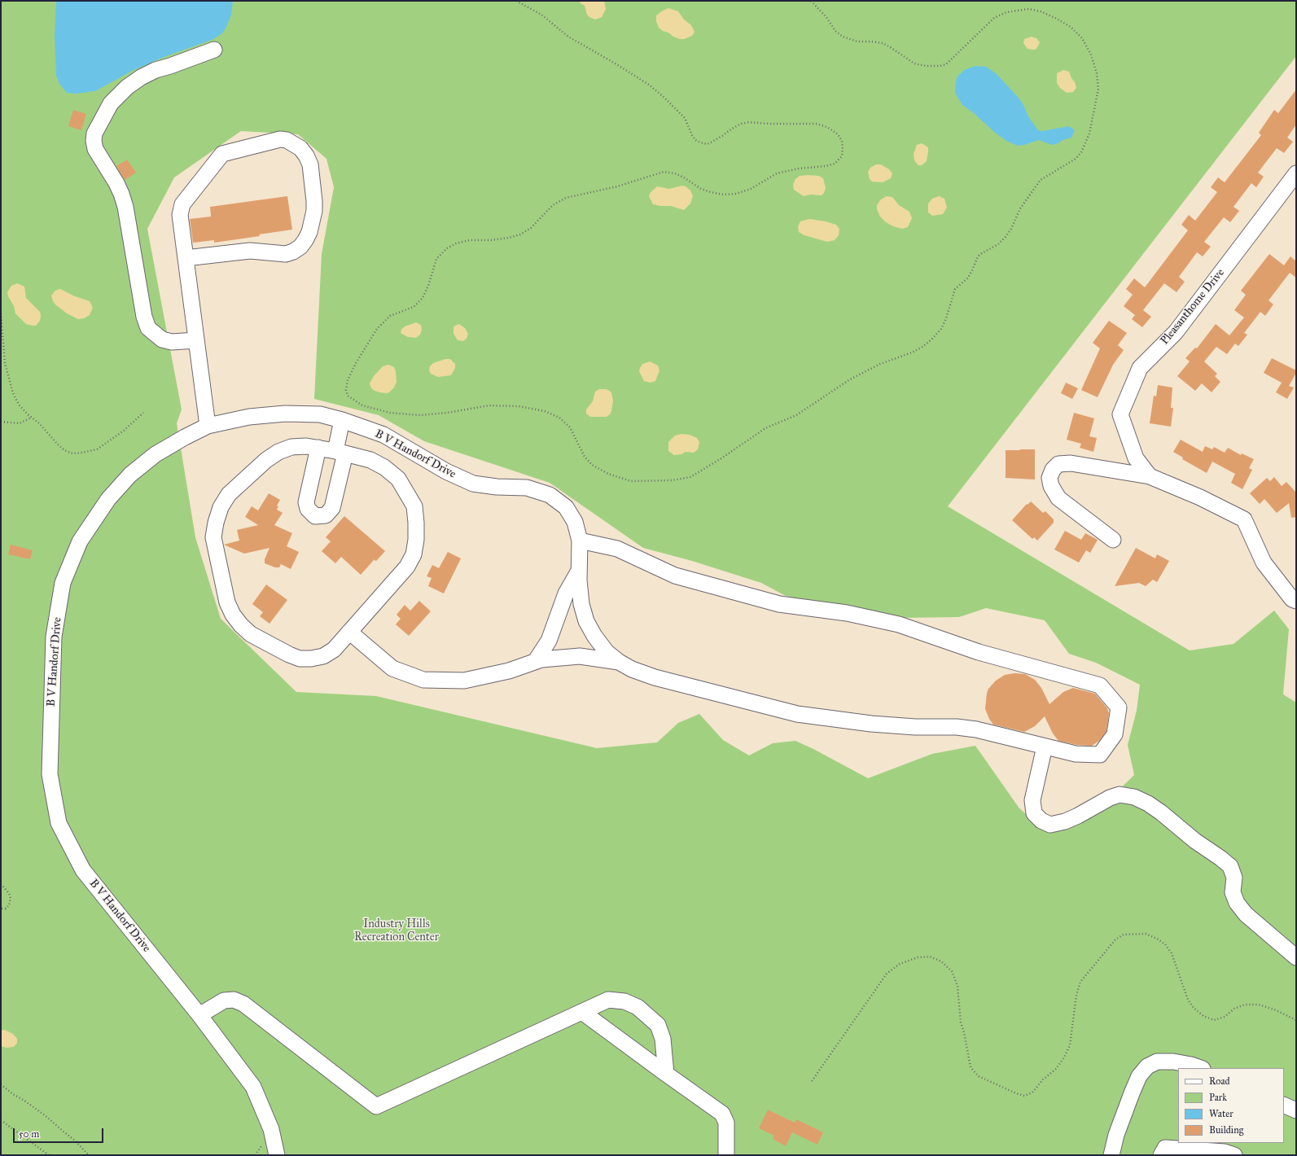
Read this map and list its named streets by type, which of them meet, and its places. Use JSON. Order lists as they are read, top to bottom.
{
  "streets": {
    "street": ["Pleasanthome Drive", "B V Handorf Drive"]
  },
  "parks": ["Industry Hills Recreation Center"],
  "legend": [
    "Road",
    "Park",
    "Water",
    "Building"
  ],
  "scale_bar": "50 m"
}
